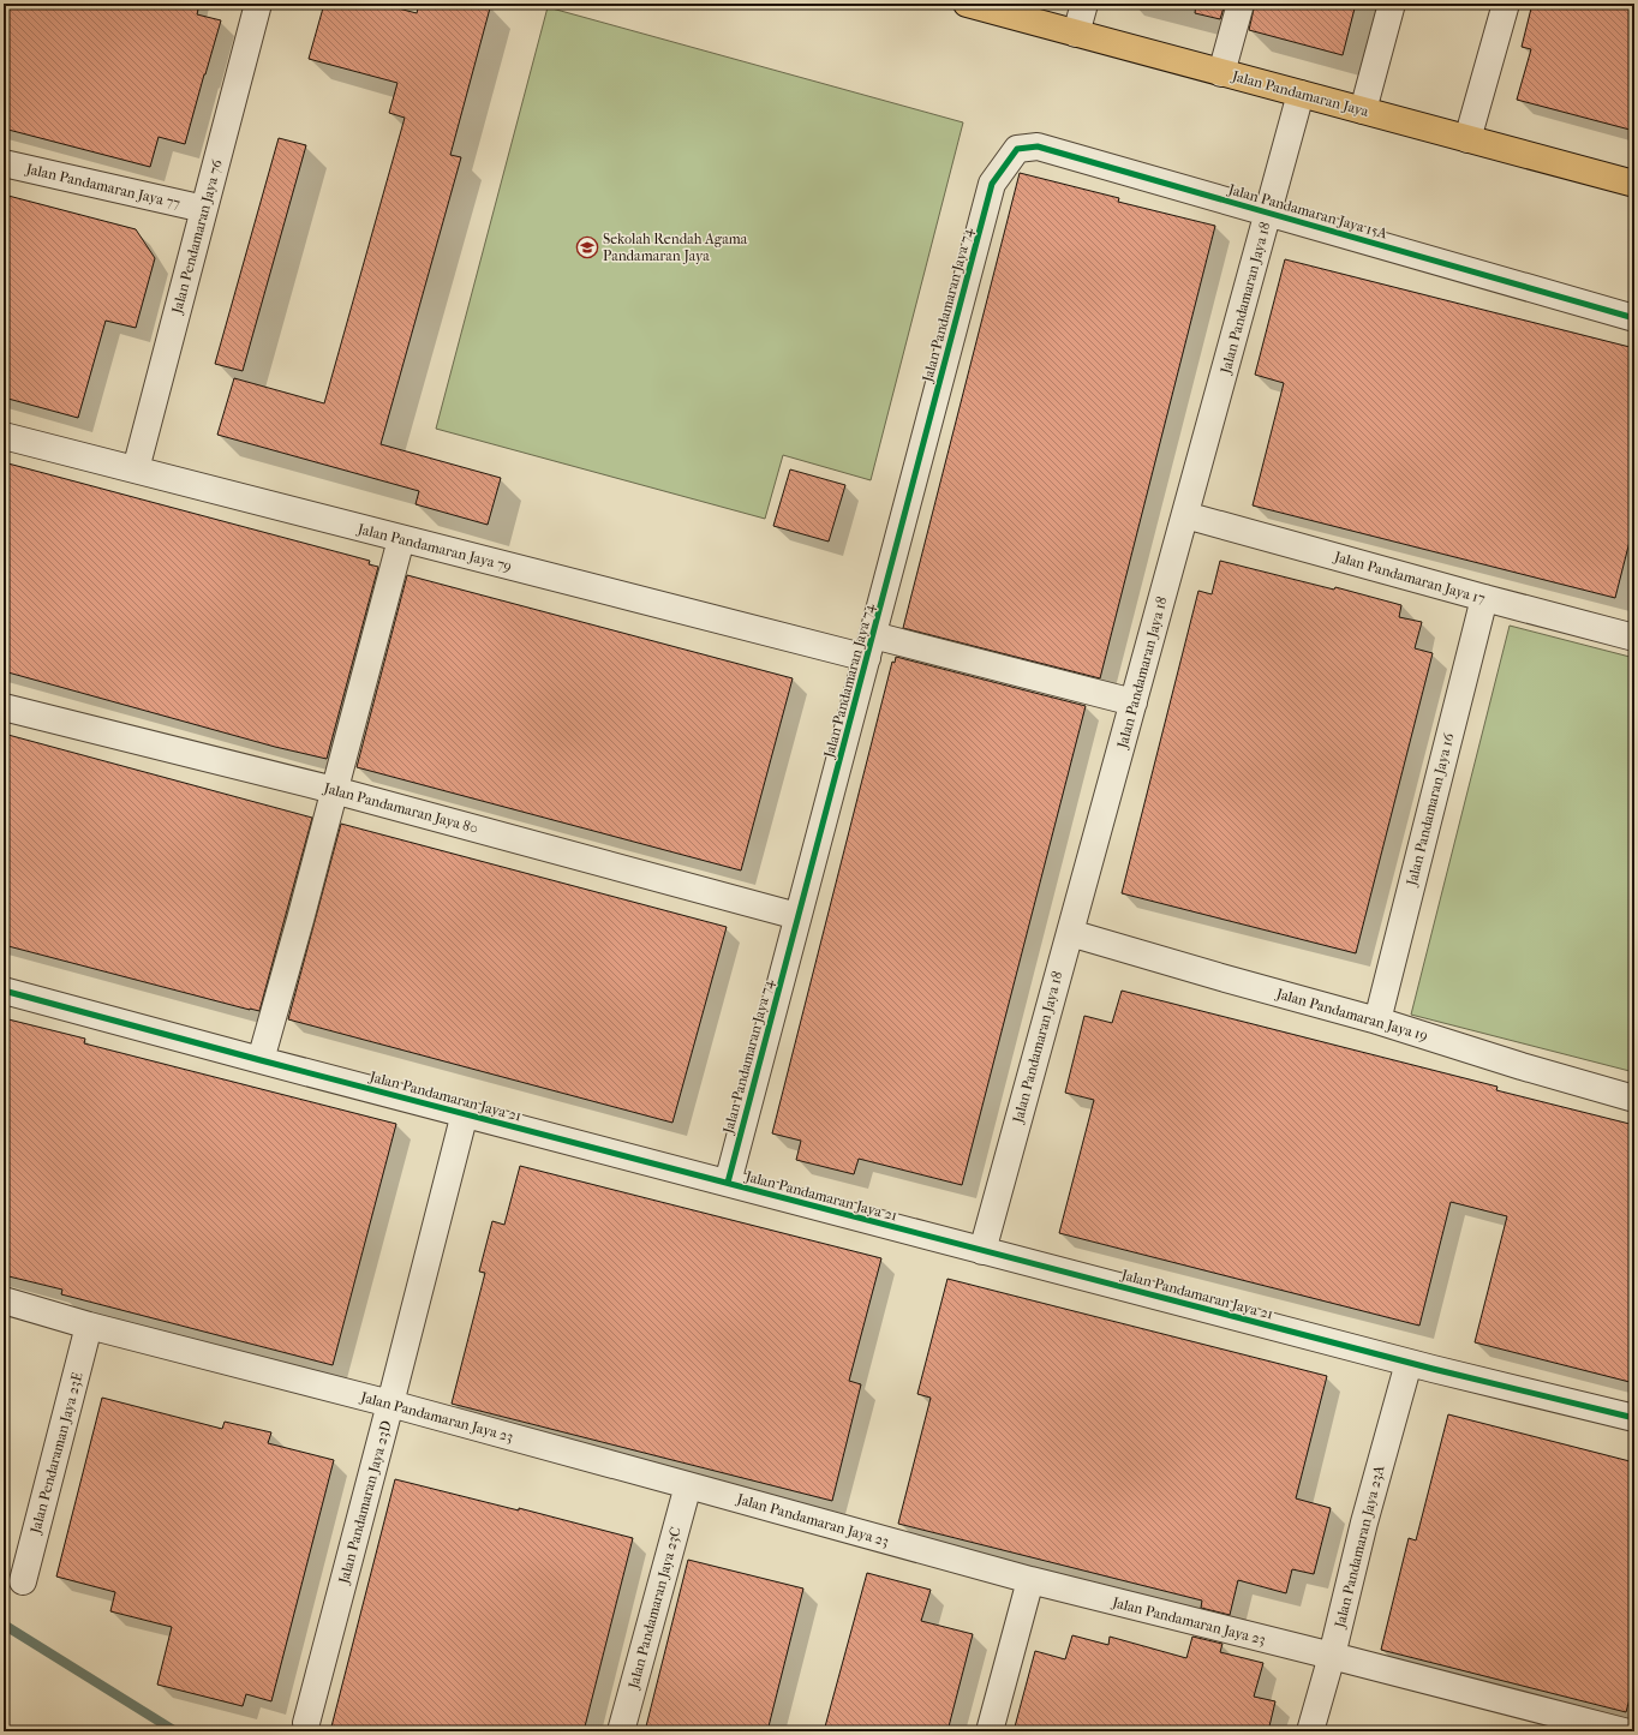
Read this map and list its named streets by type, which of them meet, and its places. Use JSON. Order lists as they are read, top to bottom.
{
  "streets": {
    "main road": ["Jalan Pandamaran Jaya"],
    "street": [
      "Jalan Pandamaran Jaya 77",
      "Jalan Pandamaran Jaya 15A",
      "Jalan Pendamaran Jaya 76",
      "Jalan Pandamaran Jaya 18",
      "Jalan Pandamaran Jaya 74",
      "Jalan Pandamaran Jaya 79",
      "Jalan Pandamaran Jaya 17",
      "Jalan Pandamaran Jaya 80",
      "Jalan Pandamaran Jaya 16",
      "Jalan Pandamaran Jaya 19",
      "Jalan Pandamaran Jaya 21",
      "Jalan Pandamaran Jaya 23",
      "Jalan Pendaraman Jaya 23E",
      "Jalan Pandamaran Jaya 23D",
      "Jalan Pandamaran Jaya 23A",
      "Jalan Pandamaran Jaya 23C"
    ]
  },
  "crossings": [
    ["Jalan Pandamaran Jaya", "Jalan Pandamaran Jaya 18"],
    ["Jalan Pandamaran Jaya 77", "Jalan Pendamaran Jaya 76"],
    ["Jalan Pandamaran Jaya 15A", "Jalan Pandamaran Jaya 18"],
    ["Jalan Pandamaran Jaya 15A", "Jalan Pandamaran Jaya 74"],
    ["Jalan Pendamaran Jaya 76", "Jalan Pandamaran Jaya 79"],
    ["Jalan Pandamaran Jaya 18", "Jalan Pandamaran Jaya 79"],
    ["Jalan Pandamaran Jaya 18", "Jalan Pandamaran Jaya 17"],
    ["Jalan Pandamaran Jaya 18", "Jalan Pandamaran Jaya 19"],
    ["Jalan Pandamaran Jaya 18", "Jalan Pandamaran Jaya 21"],
    ["Jalan Pandamaran Jaya 74", "Jalan Pandamaran Jaya 79"],
    ["Jalan Pandamaran Jaya 74", "Jalan Pandamaran Jaya 80"],
    ["Jalan Pandamaran Jaya 74", "Jalan Pandamaran Jaya 21"],
    ["Jalan Pandamaran Jaya 17", "Jalan Pandamaran Jaya 16"],
    ["Jalan Pandamaran Jaya 16", "Jalan Pandamaran Jaya 19"],
    ["Jalan Pandamaran Jaya 21", "Jalan Pandamaran Jaya 23D"],
    ["Jalan Pandamaran Jaya 21", "Jalan Pandamaran Jaya 23A"],
    ["Jalan Pandamaran Jaya 23", "Jalan Pendaraman Jaya 23E"],
    ["Jalan Pandamaran Jaya 23", "Jalan Pandamaran Jaya 23D"],
    ["Jalan Pandamaran Jaya 23", "Jalan Pandamaran Jaya 23A"],
    ["Jalan Pandamaran Jaya 23", "Jalan Pandamaran Jaya 23C"]
  ],
  "places": {
    "school or university": ["Sekolah Rendah Agama Pandamaran Jaya"]
  }
}
